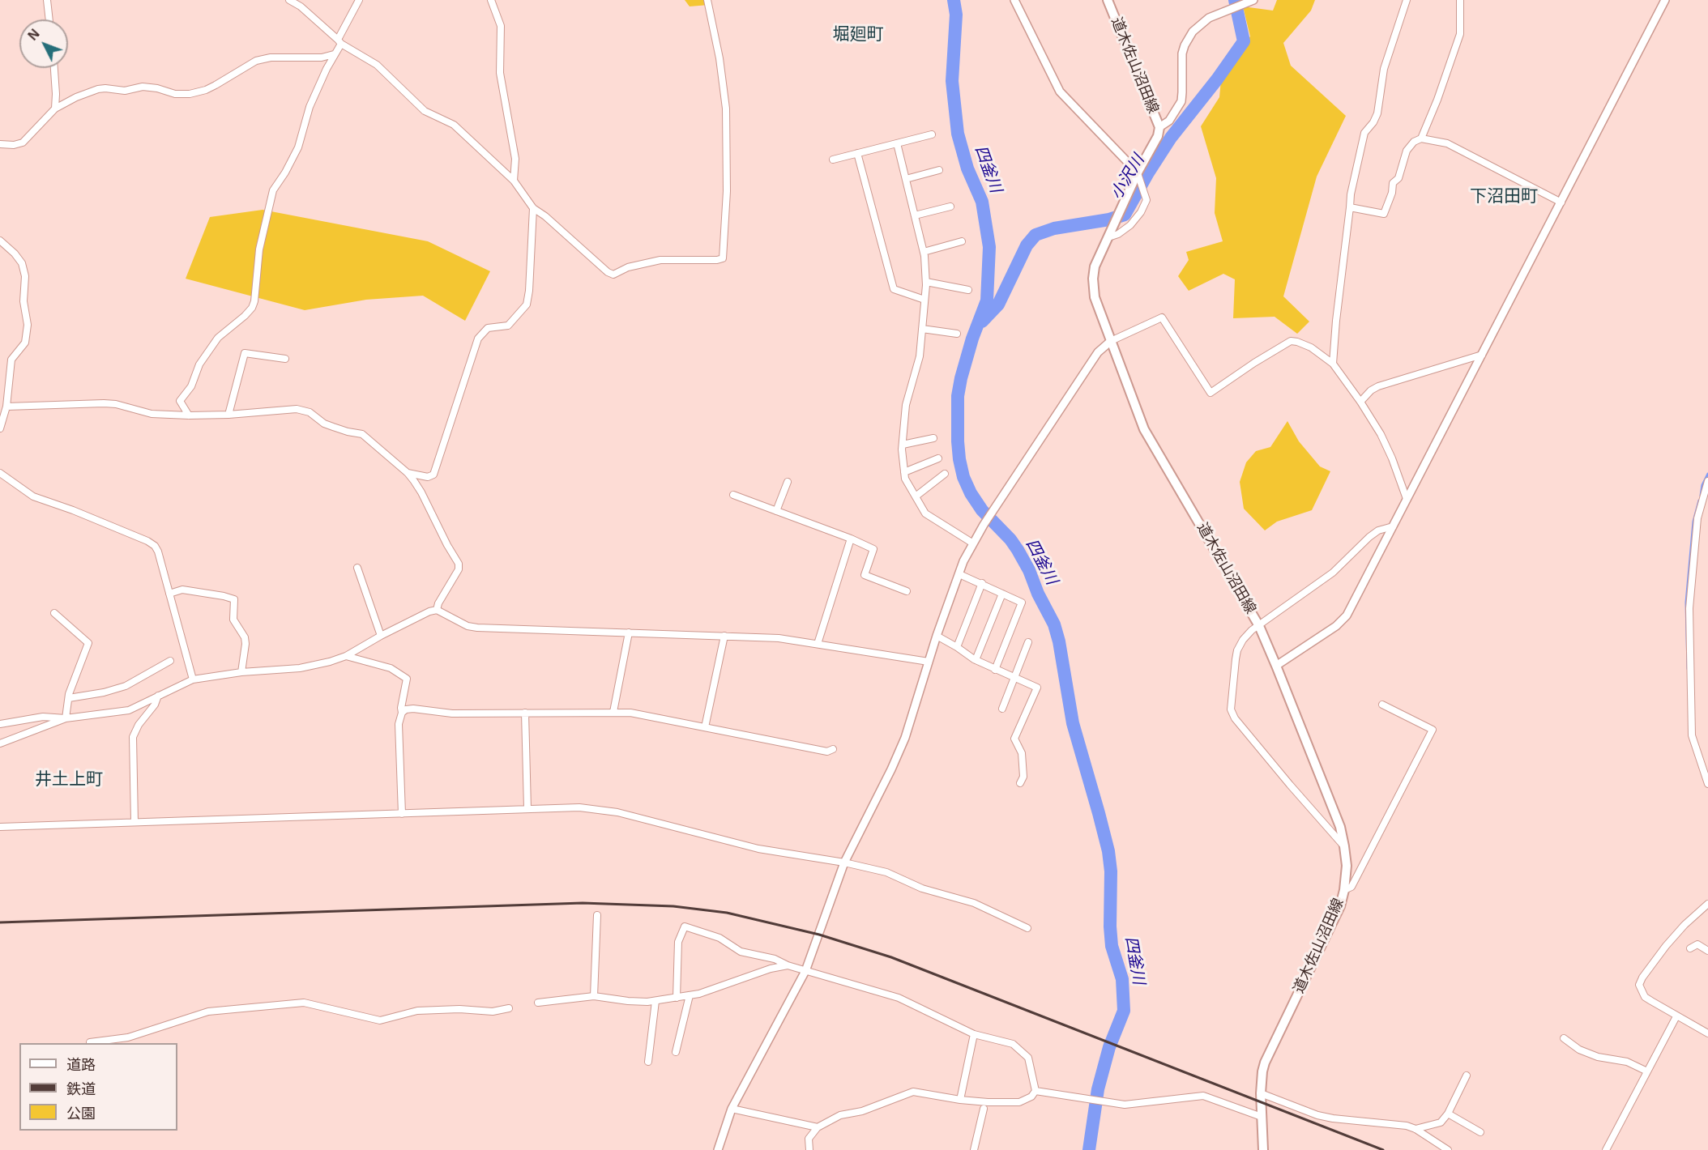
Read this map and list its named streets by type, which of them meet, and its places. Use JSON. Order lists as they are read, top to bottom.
{
  "streets": {
    "main road": ["道木佐山沼田線"]
  },
  "districts": ["堀廻町", "下沼田町", "井土上町"],
  "water": ["四釜川", "小沢川"],
  "legend": ["道路", "鉄道", "公園"],
  "north": "top left"
}
